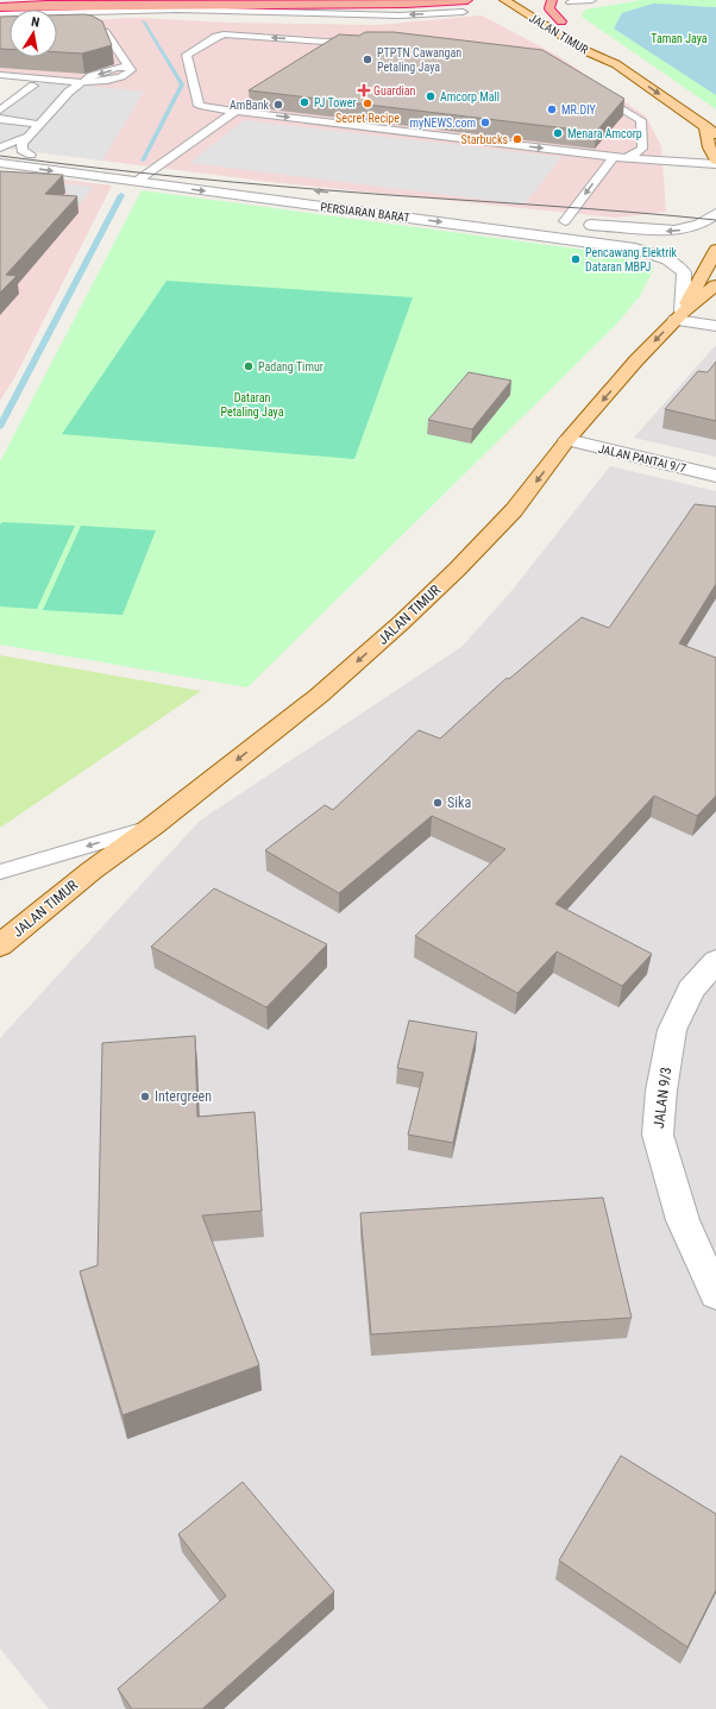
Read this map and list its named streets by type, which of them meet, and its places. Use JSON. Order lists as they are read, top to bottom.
{
  "streets": {
    "main road": ["JALAN TIMUR"],
    "street": ["PERSIARAN BARAT", "JALAN PANTAI 9/7", "JALAN 9/3"]
  },
  "crossings": [
    ["JALAN TIMUR", "PERSIARAN BARAT"],
    ["JALAN TIMUR", "JALAN PANTAI 9/7"]
  ],
  "one_way": ["JALAN TIMUR"],
  "parks": ["Taman Jaya", "Dataran Petaling Jaya"],
  "places": {
    "other": [
      "PTPTN Cawangan Petaling Jaya",
      "Amcorp Mall",
      "PJ Tower",
      "Secret Recipe",
      "AmBank",
      "MR.DIY",
      "myNEWS.com",
      "Menara Amcorp",
      "Starbucks",
      "Pencawang Elektrik Dataran MBPJ",
      "Padang Timur",
      "Sika",
      "Intergreen"
    ],
    "health": ["Guardian"]
  },
  "north": "top"
}
